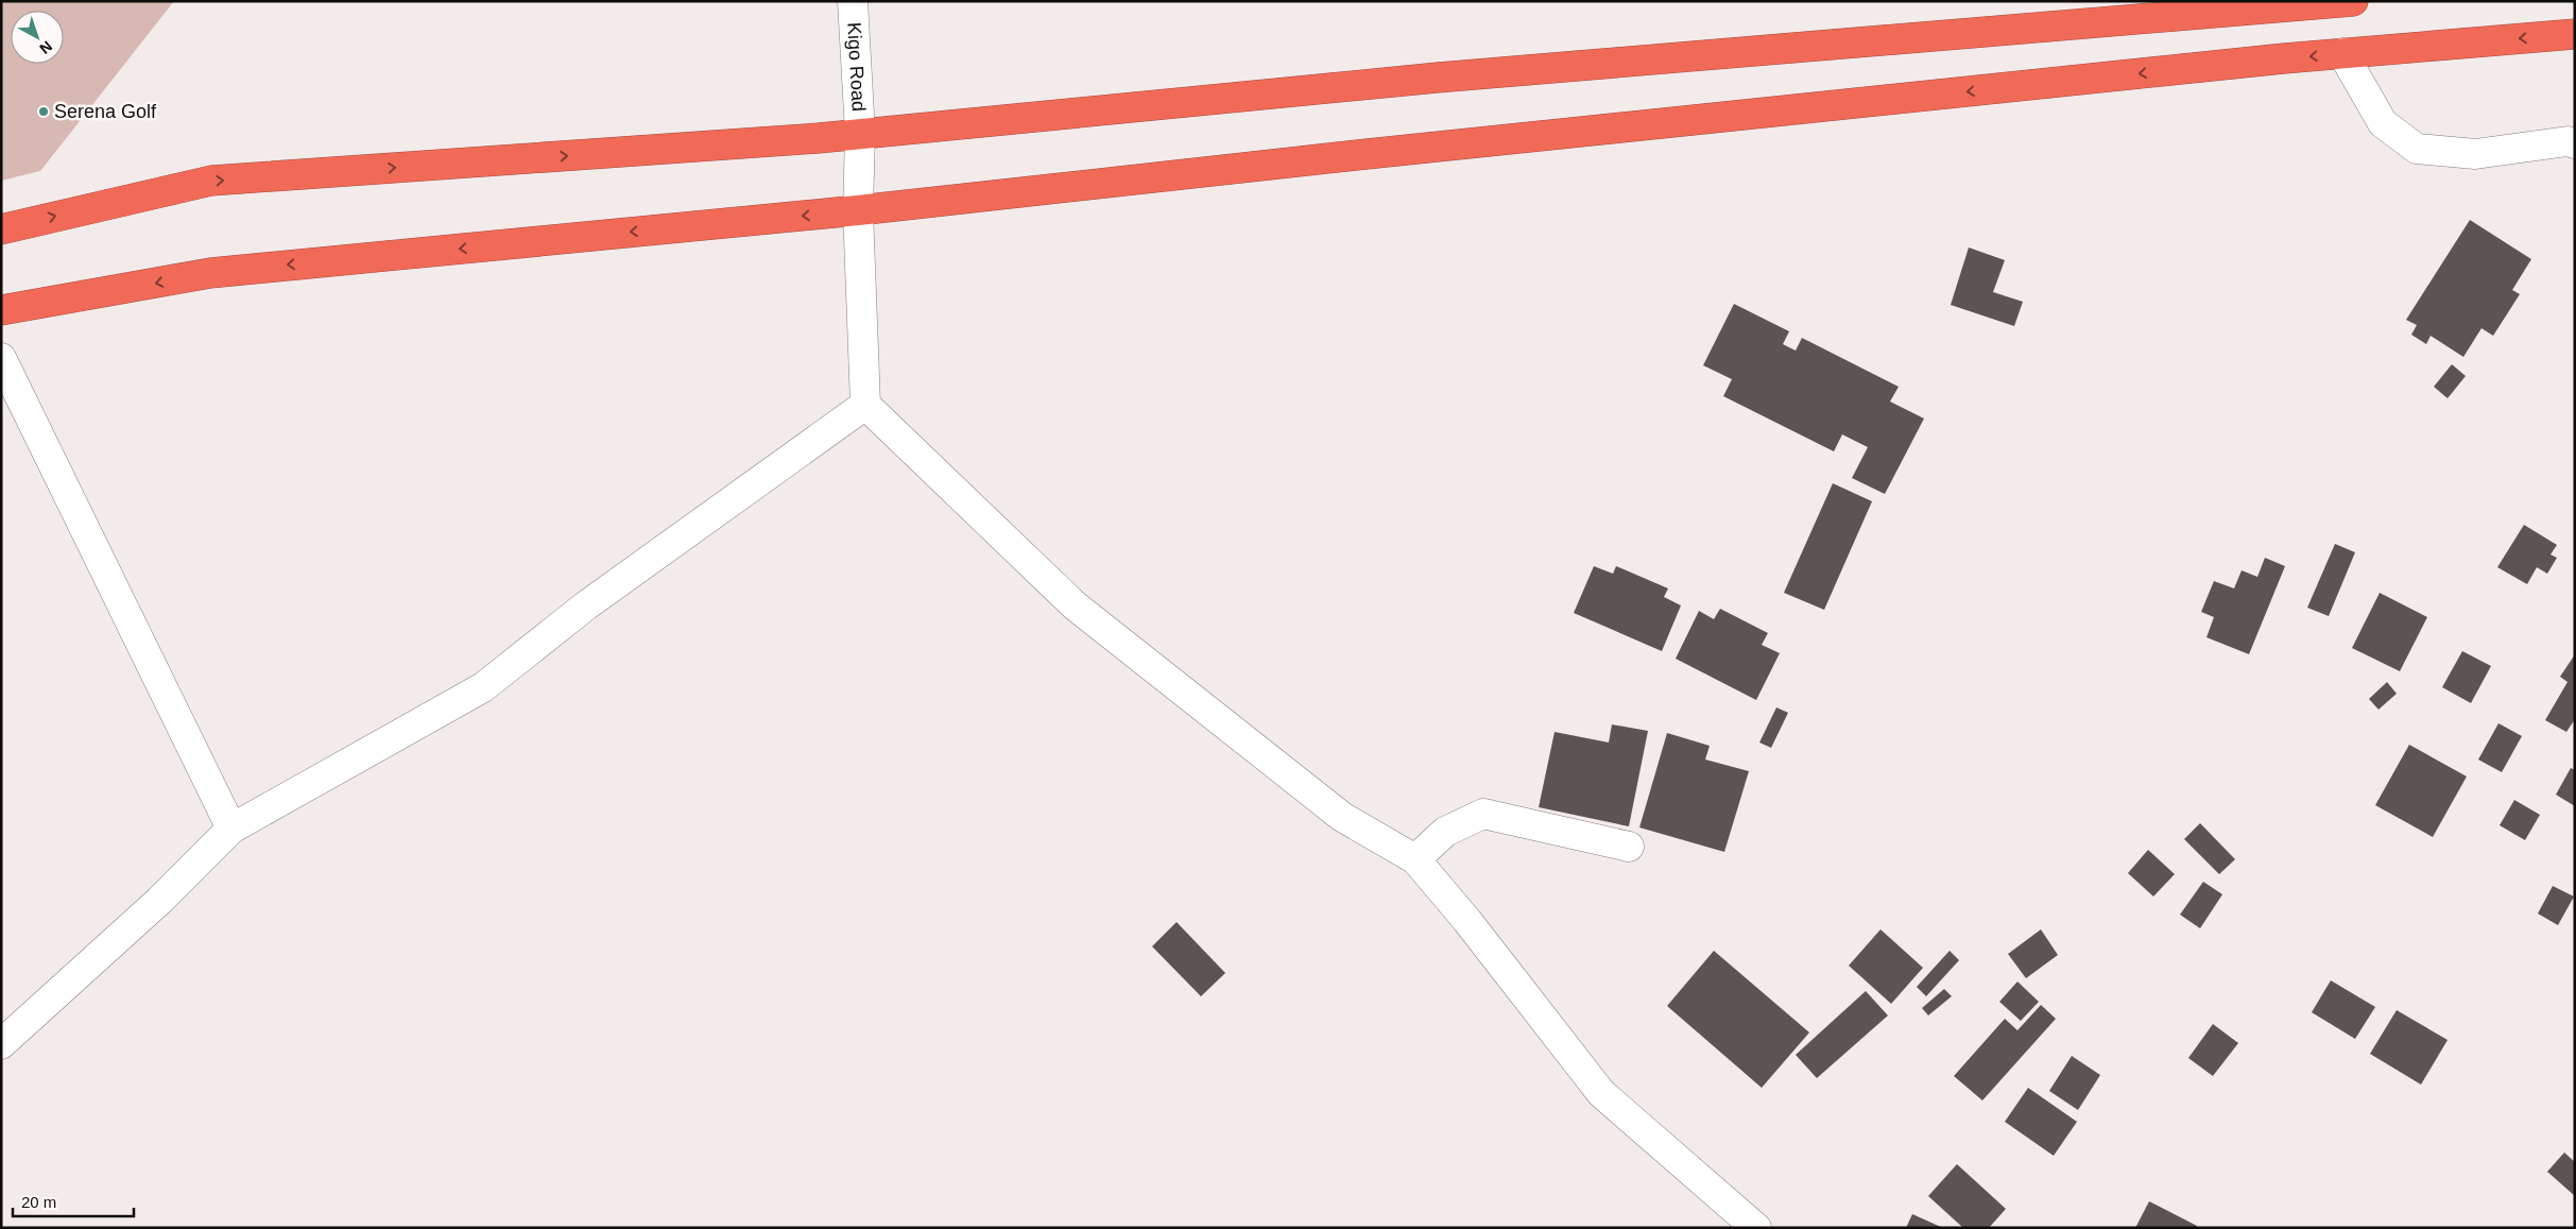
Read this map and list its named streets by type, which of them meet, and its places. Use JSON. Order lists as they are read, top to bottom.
{
  "streets": {
    "street": ["Kigo Road"]
  },
  "places": ["Serena Golf"],
  "scale_bar": "20 m",
  "north": "bottom right"
}
